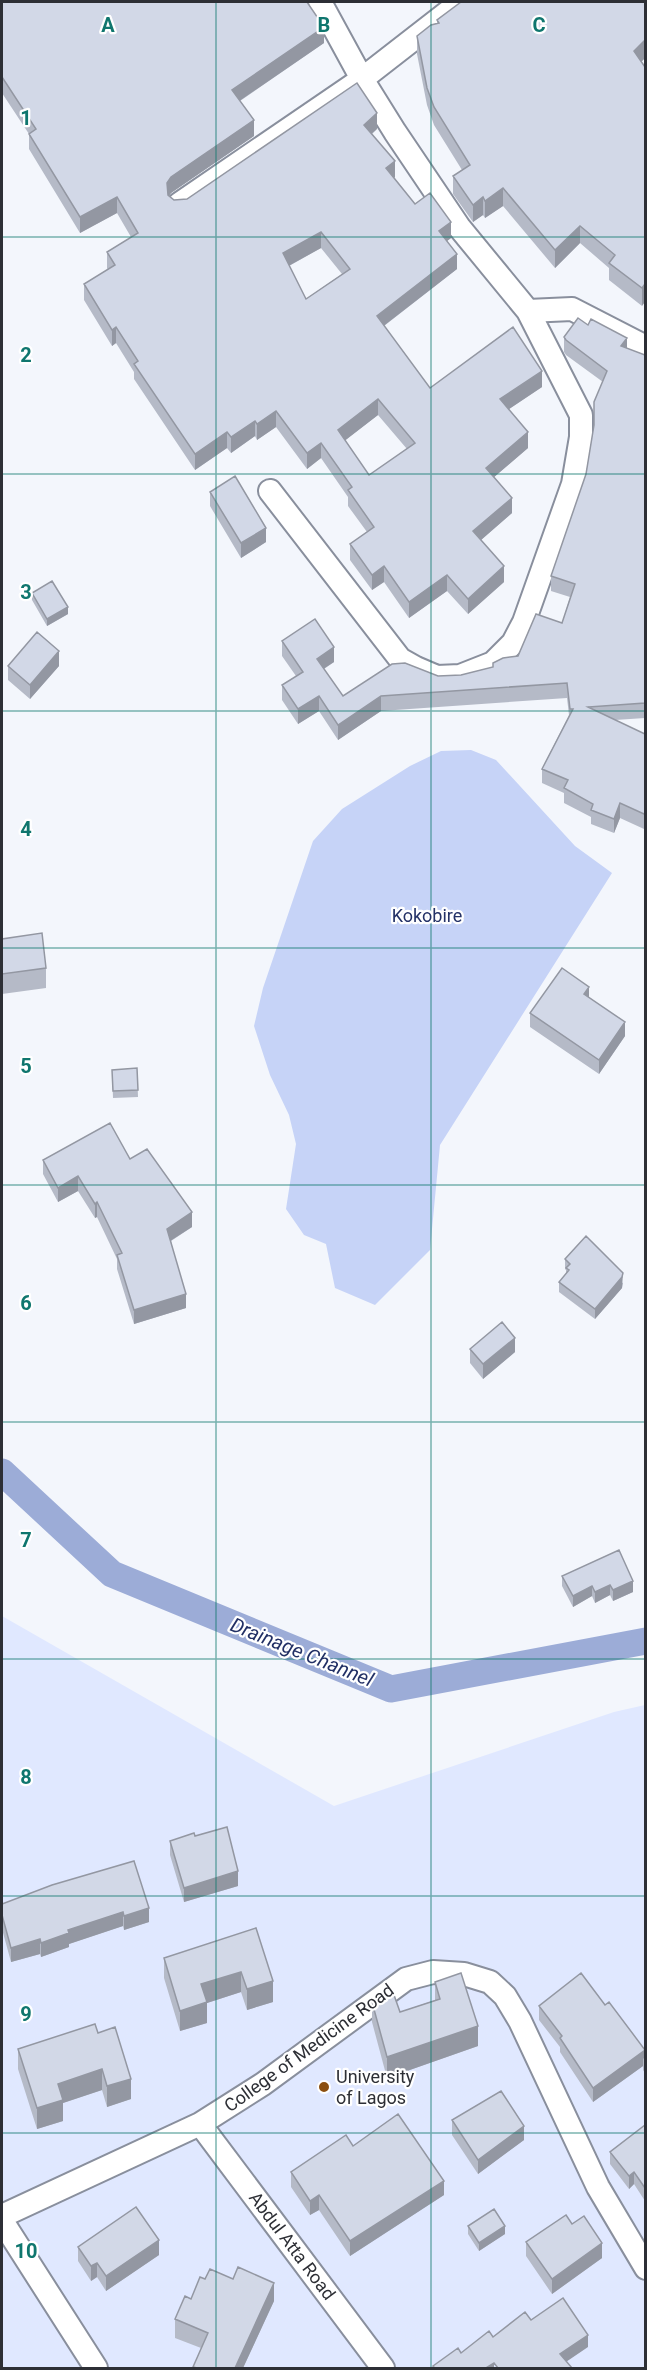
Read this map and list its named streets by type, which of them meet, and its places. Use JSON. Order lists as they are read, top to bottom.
{
  "streets": {
    "street": ["College of Medicine Road", "Abdul Atta Road"]
  },
  "crossings": [
    ["College of Medicine Road", "Abdul Atta Road"]
  ],
  "water": ["Drainage Channel"],
  "parks": ["Kokobire"],
  "places": ["University of Lagos"],
  "grid": {
    "columns": ["A", "B", "C"],
    "rows": [
      "1",
      "2",
      "3",
      "4",
      "5",
      "6",
      "7",
      "8",
      "9",
      "10"
    ]
  }
}
